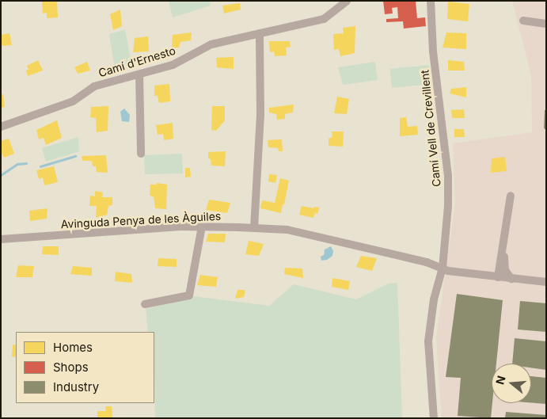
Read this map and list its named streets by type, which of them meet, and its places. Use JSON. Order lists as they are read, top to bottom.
{
  "streets": {
    "street": ["Camí d'Ernesto", "Camí Vell de Crevillent", "Avinguda Penya de les Àguiles"]
  },
  "crossings": [
    ["Camí Vell de Crevillent", "Avinguda Penya de les Àguiles"]
  ],
  "legend": ["Homes", "Shops", "Industry"],
  "north": "left"
}
